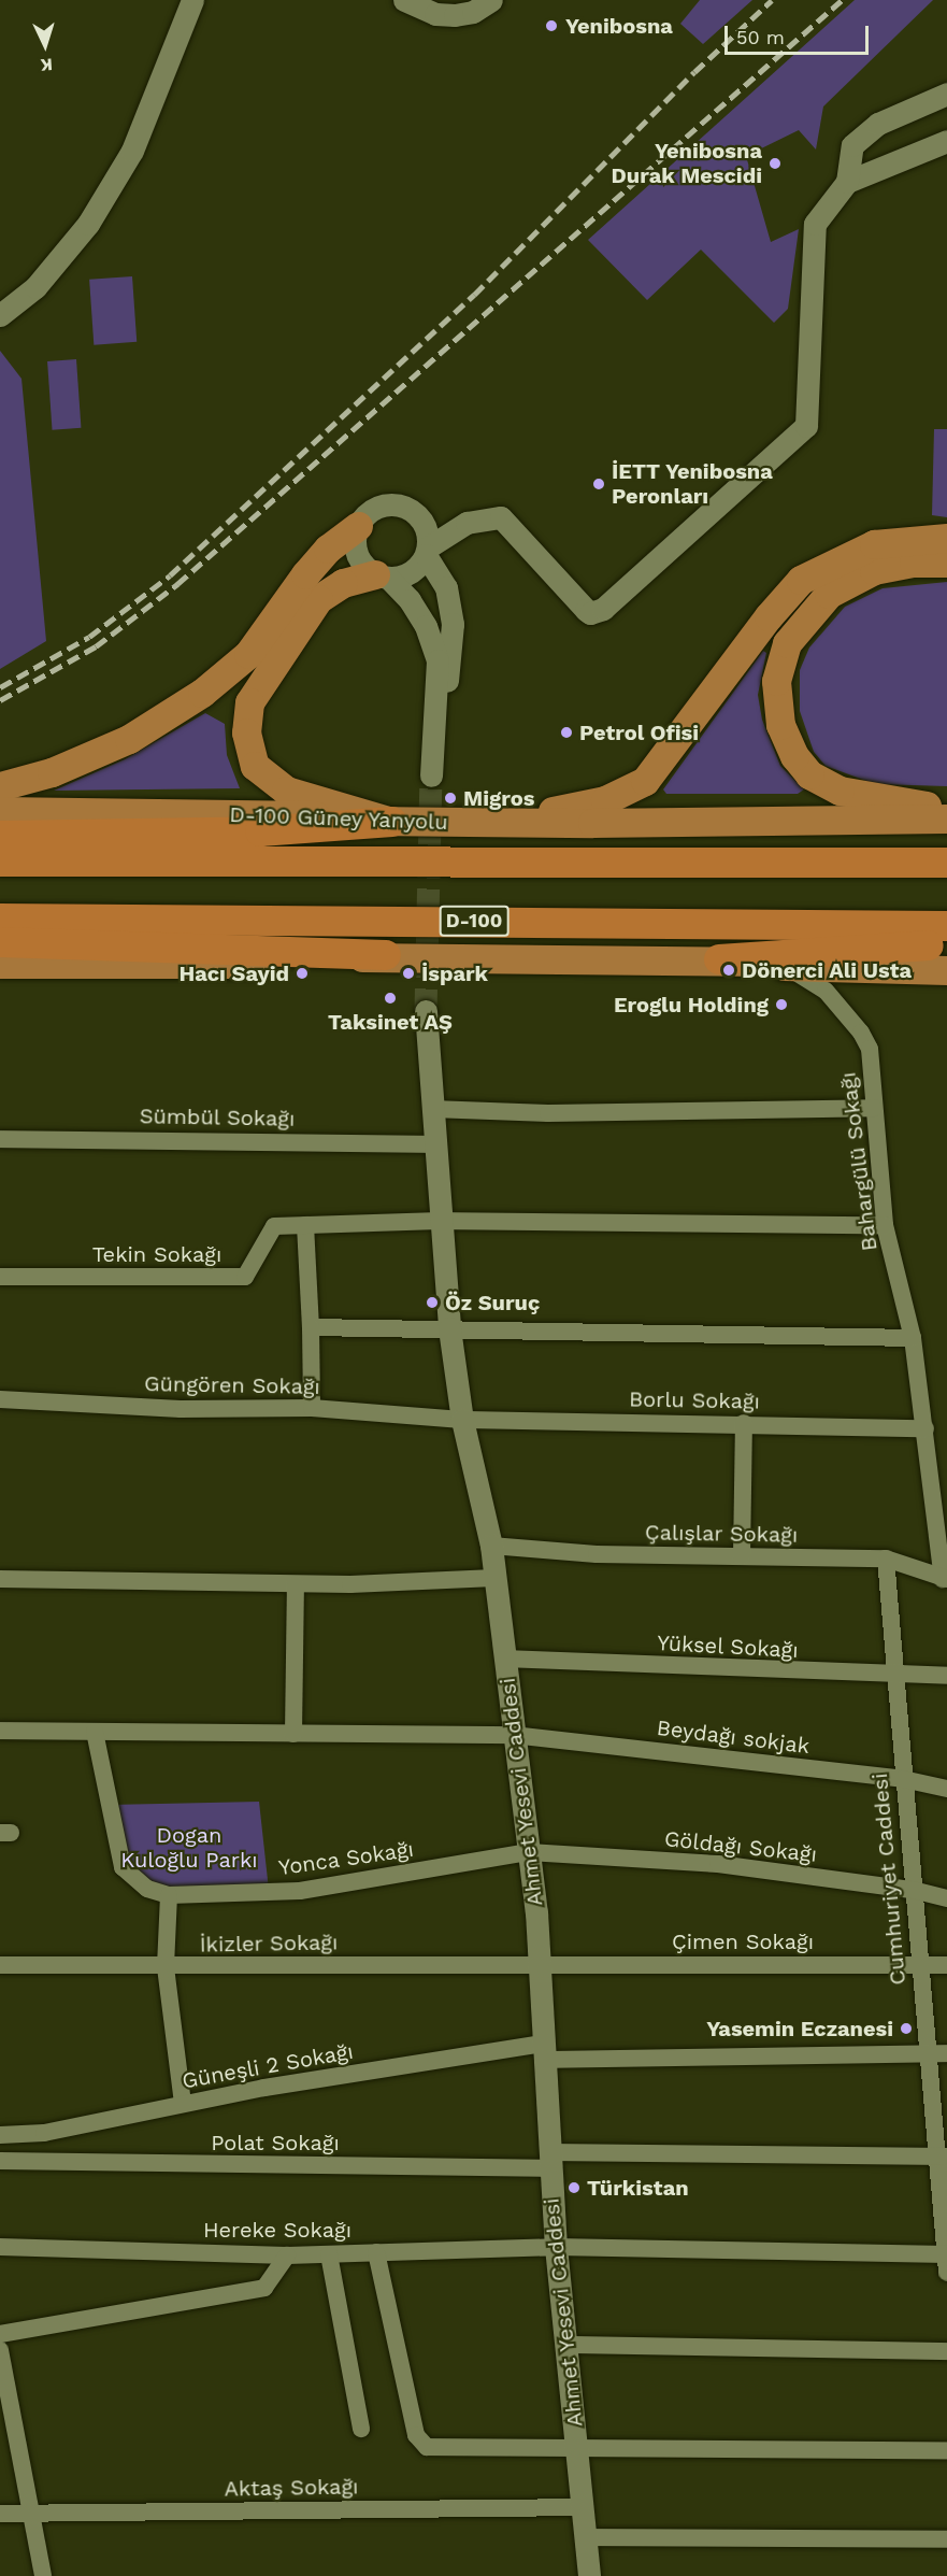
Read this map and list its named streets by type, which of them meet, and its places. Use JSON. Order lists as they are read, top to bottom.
{
  "streets": {
    "highway": ["D-100"],
    "main road": ["D-100 Güney Yanyolu"],
    "street": [
      "Sümbül Sokağı",
      "Bahargülü Sokağı",
      "Tekin Sokağı",
      "Güngören Sokağı",
      "Borlu Sokağı",
      "Çalışlar Sokağı",
      "Yüksel Sokağı",
      "Beydağı sokjak",
      "Ahmet Yesevi Caddesi",
      "Göldağı Sokağı",
      "Yonca Sokağı",
      "Cumhuriyet Caddesi",
      "Çimen Sokağı",
      "İkizler Sokağı",
      "Güneşli 2 Sokağı",
      "Polat Sokağı",
      "Hereke Sokağı",
      "Aktaş Sokağı"
    ]
  },
  "crossings": [
    ["Sümbül Sokağı", "Ahmet Yesevi Caddesi"],
    ["Bahargülü Sokağı", "Tekin Sokağı"],
    ["Bahargülü Sokağı", "Borlu Sokağı"],
    ["Bahargülü Sokağı", "Çalışlar Sokağı"],
    ["Tekin Sokağı", "Ahmet Yesevi Caddesi"],
    ["Güngören Sokağı", "Borlu Sokağı"],
    ["Güngören Sokağı", "Ahmet Yesevi Caddesi"],
    ["Borlu Sokağı", "Ahmet Yesevi Caddesi"],
    ["Çalışlar Sokağı", "Ahmet Yesevi Caddesi"],
    ["Çalışlar Sokağı", "Cumhuriyet Caddesi"],
    ["Yüksel Sokağı", "Ahmet Yesevi Caddesi"],
    ["Yüksel Sokağı", "Cumhuriyet Caddesi"],
    ["Beydağı sokjak", "Ahmet Yesevi Caddesi"],
    ["Beydağı sokjak", "Yonca Sokağı"],
    ["Beydağı sokjak", "Cumhuriyet Caddesi"],
    ["Ahmet Yesevi Caddesi", "Göldağı Sokağı"],
    ["Ahmet Yesevi Caddesi", "Yonca Sokağı"],
    ["Ahmet Yesevi Caddesi", "Çimen Sokağı"],
    ["Ahmet Yesevi Caddesi", "İkizler Sokağı"],
    ["Ahmet Yesevi Caddesi", "Güneşli 2 Sokağı"],
    ["Ahmet Yesevi Caddesi", "Polat Sokağı"],
    ["Ahmet Yesevi Caddesi", "Hereke Sokağı"],
    ["Ahmet Yesevi Caddesi", "Aktaş Sokağı"],
    ["Göldağı Sokağı", "Yonca Sokağı"],
    ["Göldağı Sokağı", "Cumhuriyet Caddesi"],
    ["Cumhuriyet Caddesi", "Çimen Sokağı"],
    ["Cumhuriyet Caddesi", "Güneşli 2 Sokağı"],
    ["Cumhuriyet Caddesi", "Polat Sokağı"],
    ["Cumhuriyet Caddesi", "Hereke Sokağı"],
    ["Çimen Sokağı", "İkizler Sokağı"]
  ],
  "parks": ["Dogan Kuloğlu Parkı"],
  "places": [
    "Yenibosna",
    "Yenibosna Durak Mescidi",
    "İETT Yenibosna Peronları",
    "Petrol Ofisi",
    "Migros",
    "Dönerci Ali Usta",
    "Hacı Sayid",
    "İspark",
    "Taksinet AŞ",
    "Eroglu Holding",
    "Öz Suruç",
    "Yasemin Eczanesi",
    "Türkistan"
  ],
  "scale_bar": "50 m",
  "north": "bottom"
}
